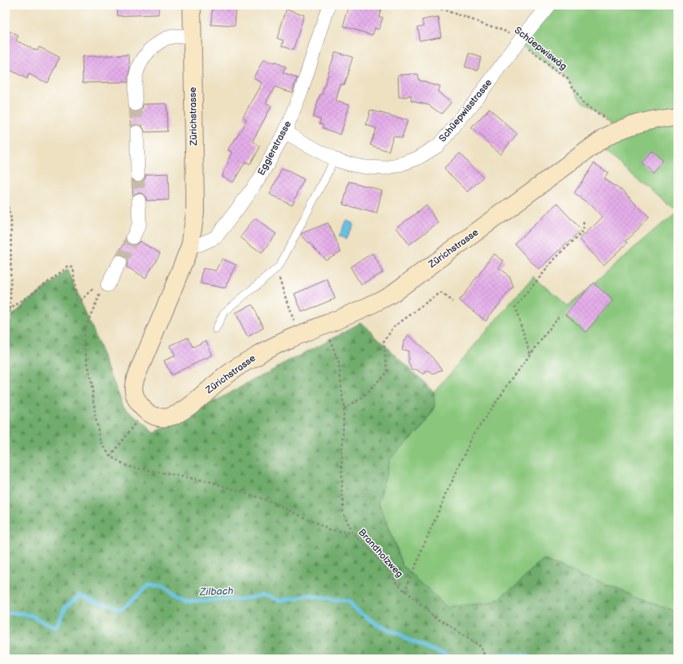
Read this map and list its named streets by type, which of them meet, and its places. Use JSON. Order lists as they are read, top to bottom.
{
  "streets": {
    "main road": ["Zürichstrasse"],
    "street": ["Schüepwisstrasse", "Egglerstrasse"],
    "path": ["Schüepwiswäg", "Brandholzweg"]
  },
  "crossings": [
    ["Schüepwiswäg", "Schüepwisstrasse"],
    ["Schüepwisstrasse", "Egglerstrasse"],
    ["Zürichstrasse", "Egglerstrasse"],
    ["Zürichstrasse", "Brandholzweg"]
  ],
  "water": ["Zilbach"]
}
